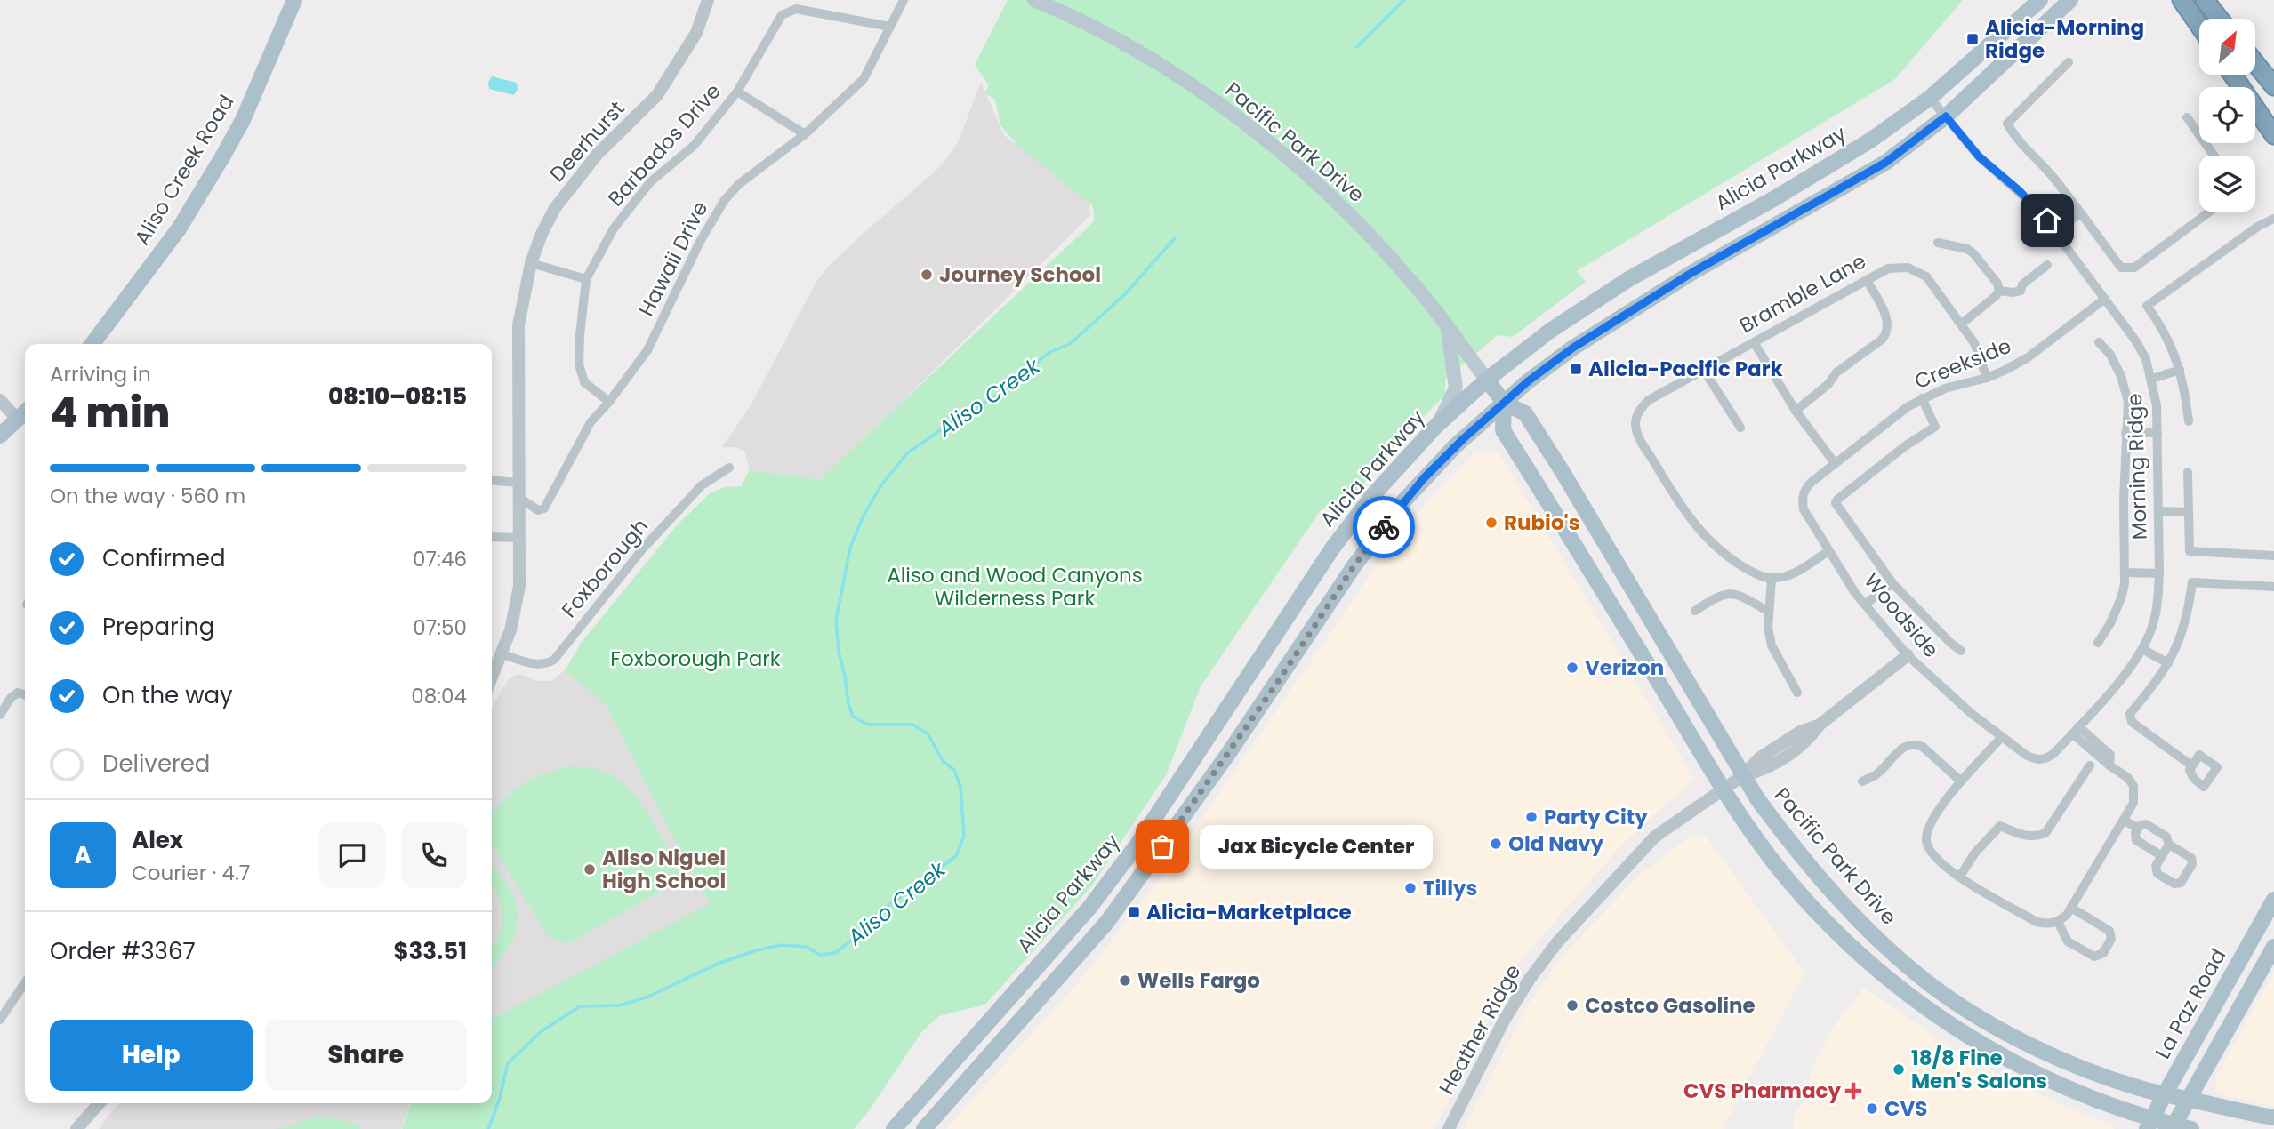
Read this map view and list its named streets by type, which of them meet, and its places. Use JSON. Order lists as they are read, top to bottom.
{
  "streets": {
    "main road": [
      "Pacific Park Drive",
      "Alicia Parkway",
      "Aliso Creek Road",
      "La Paz Road"
    ],
    "street": [
      "Deerhurst",
      "Barbados Drive",
      "Hawaii Drive",
      "Bramble Lane",
      "Creekside",
      "Morning Ridge",
      "Foxborough",
      "Woodside",
      "Heather Ridge"
    ]
  },
  "crossings": [
    ["Deerhurst", "Hawaii Drive"],
    ["Deerhurst", "Foxborough"],
    ["Pacific Park Drive", "Alicia Parkway"],
    ["Pacific Park Drive", "La Paz Road"],
    ["Pacific Park Drive", "Heather Ridge"],
    ["Barbados Drive", "Hawaii Drive"],
    ["Alicia Parkway", "Morning Ridge"],
    ["Bramble Lane", "Creekside"],
    ["Creekside", "Morning Ridge"],
    ["Creekside", "Woodside"],
    ["Morning Ridge", "Woodside"],
    ["Woodside", "Heather Ridge"]
  ],
  "water": ["Aliso Creek"],
  "parks": ["Aliso and Wood Canyons Wilderness Park", "Foxborough Park"],
  "places": {
    "transit": ["Alicia-Morning Ridge", "Alicia-Pacific Park", "Alicia-Marketplace"],
    "other": [
      "Journey School",
      "Rubio's",
      "Verizon",
      "Party City",
      "Old Navy",
      "Jax Bicycle Center",
      "Aliso Niguel High School",
      "Tillys",
      "Wells Fargo",
      "Costco Gasoline",
      "18/8 Fine Men's Salons",
      "CVS"
    ],
    "health": ["CVS Pharmacy"]
  },
  "north": "top right",
  "page": {
    "heading": ["4 min", "Arriving in", "08:10–08:15"],
    "panel": [
      "Alex",
      "Courier · 4.7",
      "Order #3367",
      "$33.51"
    ],
    "bar": "On the way · 560 m",
    "list": [
      ["Confirmed", "07:46"],
      ["Preparing", "07:50"],
      ["On the way", "08:04"],
      "Delivered"
    ],
    "round": "A",
    "bubble": "Jax Bicycle Center",
    "buttons": ["Help", "Share"]
  }
}
